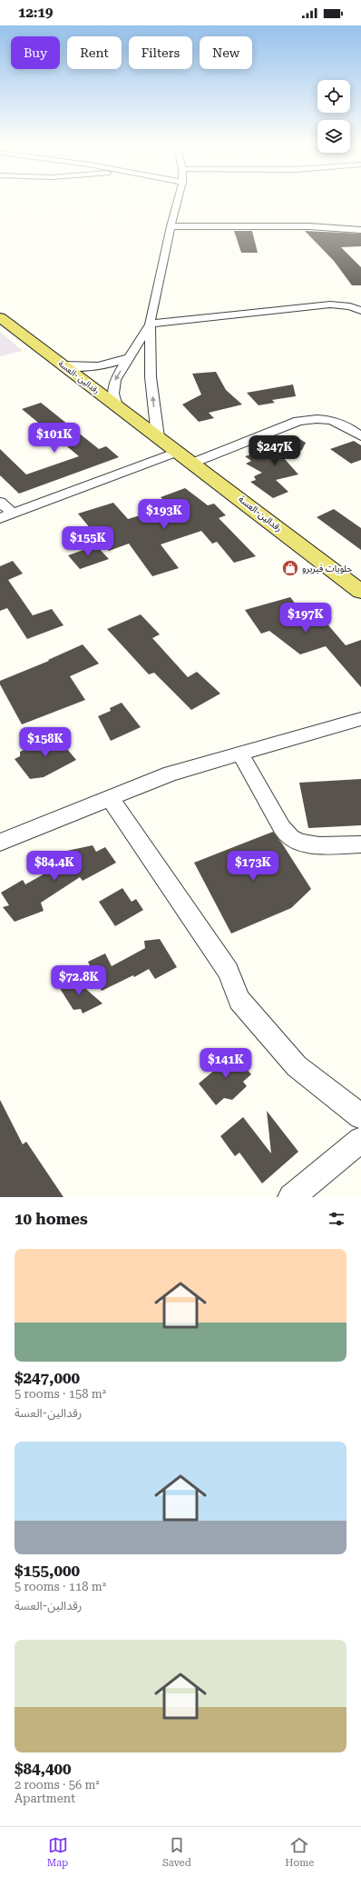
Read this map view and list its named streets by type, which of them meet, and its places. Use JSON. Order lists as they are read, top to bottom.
{
  "streets": {
    "main road": ["رقدالين -العسة", "رقدالين-العسة"]
  },
  "crossings": [
    ["رقدالين -العسة", "رقدالين-العسة"]
  ],
  "places": {
    "shop": ["حلويات فيريرو"]
  },
  "page": {
    "status": "12:19",
    "chip": [
      "Buy",
      "Rent",
      "Filters",
      "New"
    ],
    "price": [
      "$101K",
      "$247K",
      "$193K",
      "$155K",
      "$197K",
      "$158K",
      "$84.4K",
      "$173K",
      "$72.8K",
      "$141K"
    ],
    "heading": "10 homes",
    "list": [
      {
        "name": "$247,000",
        "note": "5 rooms · 158 m² · رقدالين-العسة"
      },
      {
        "name": "$155,000",
        "note": "5 rooms · 118 m² · رقدالين-العسة"
      },
      {
        "name": "$84,400",
        "note": "2 rooms · 56 m² · Apartment"
      }
    ],
    "tabs": ["Map", "Saved", "Home"]
  }
}
